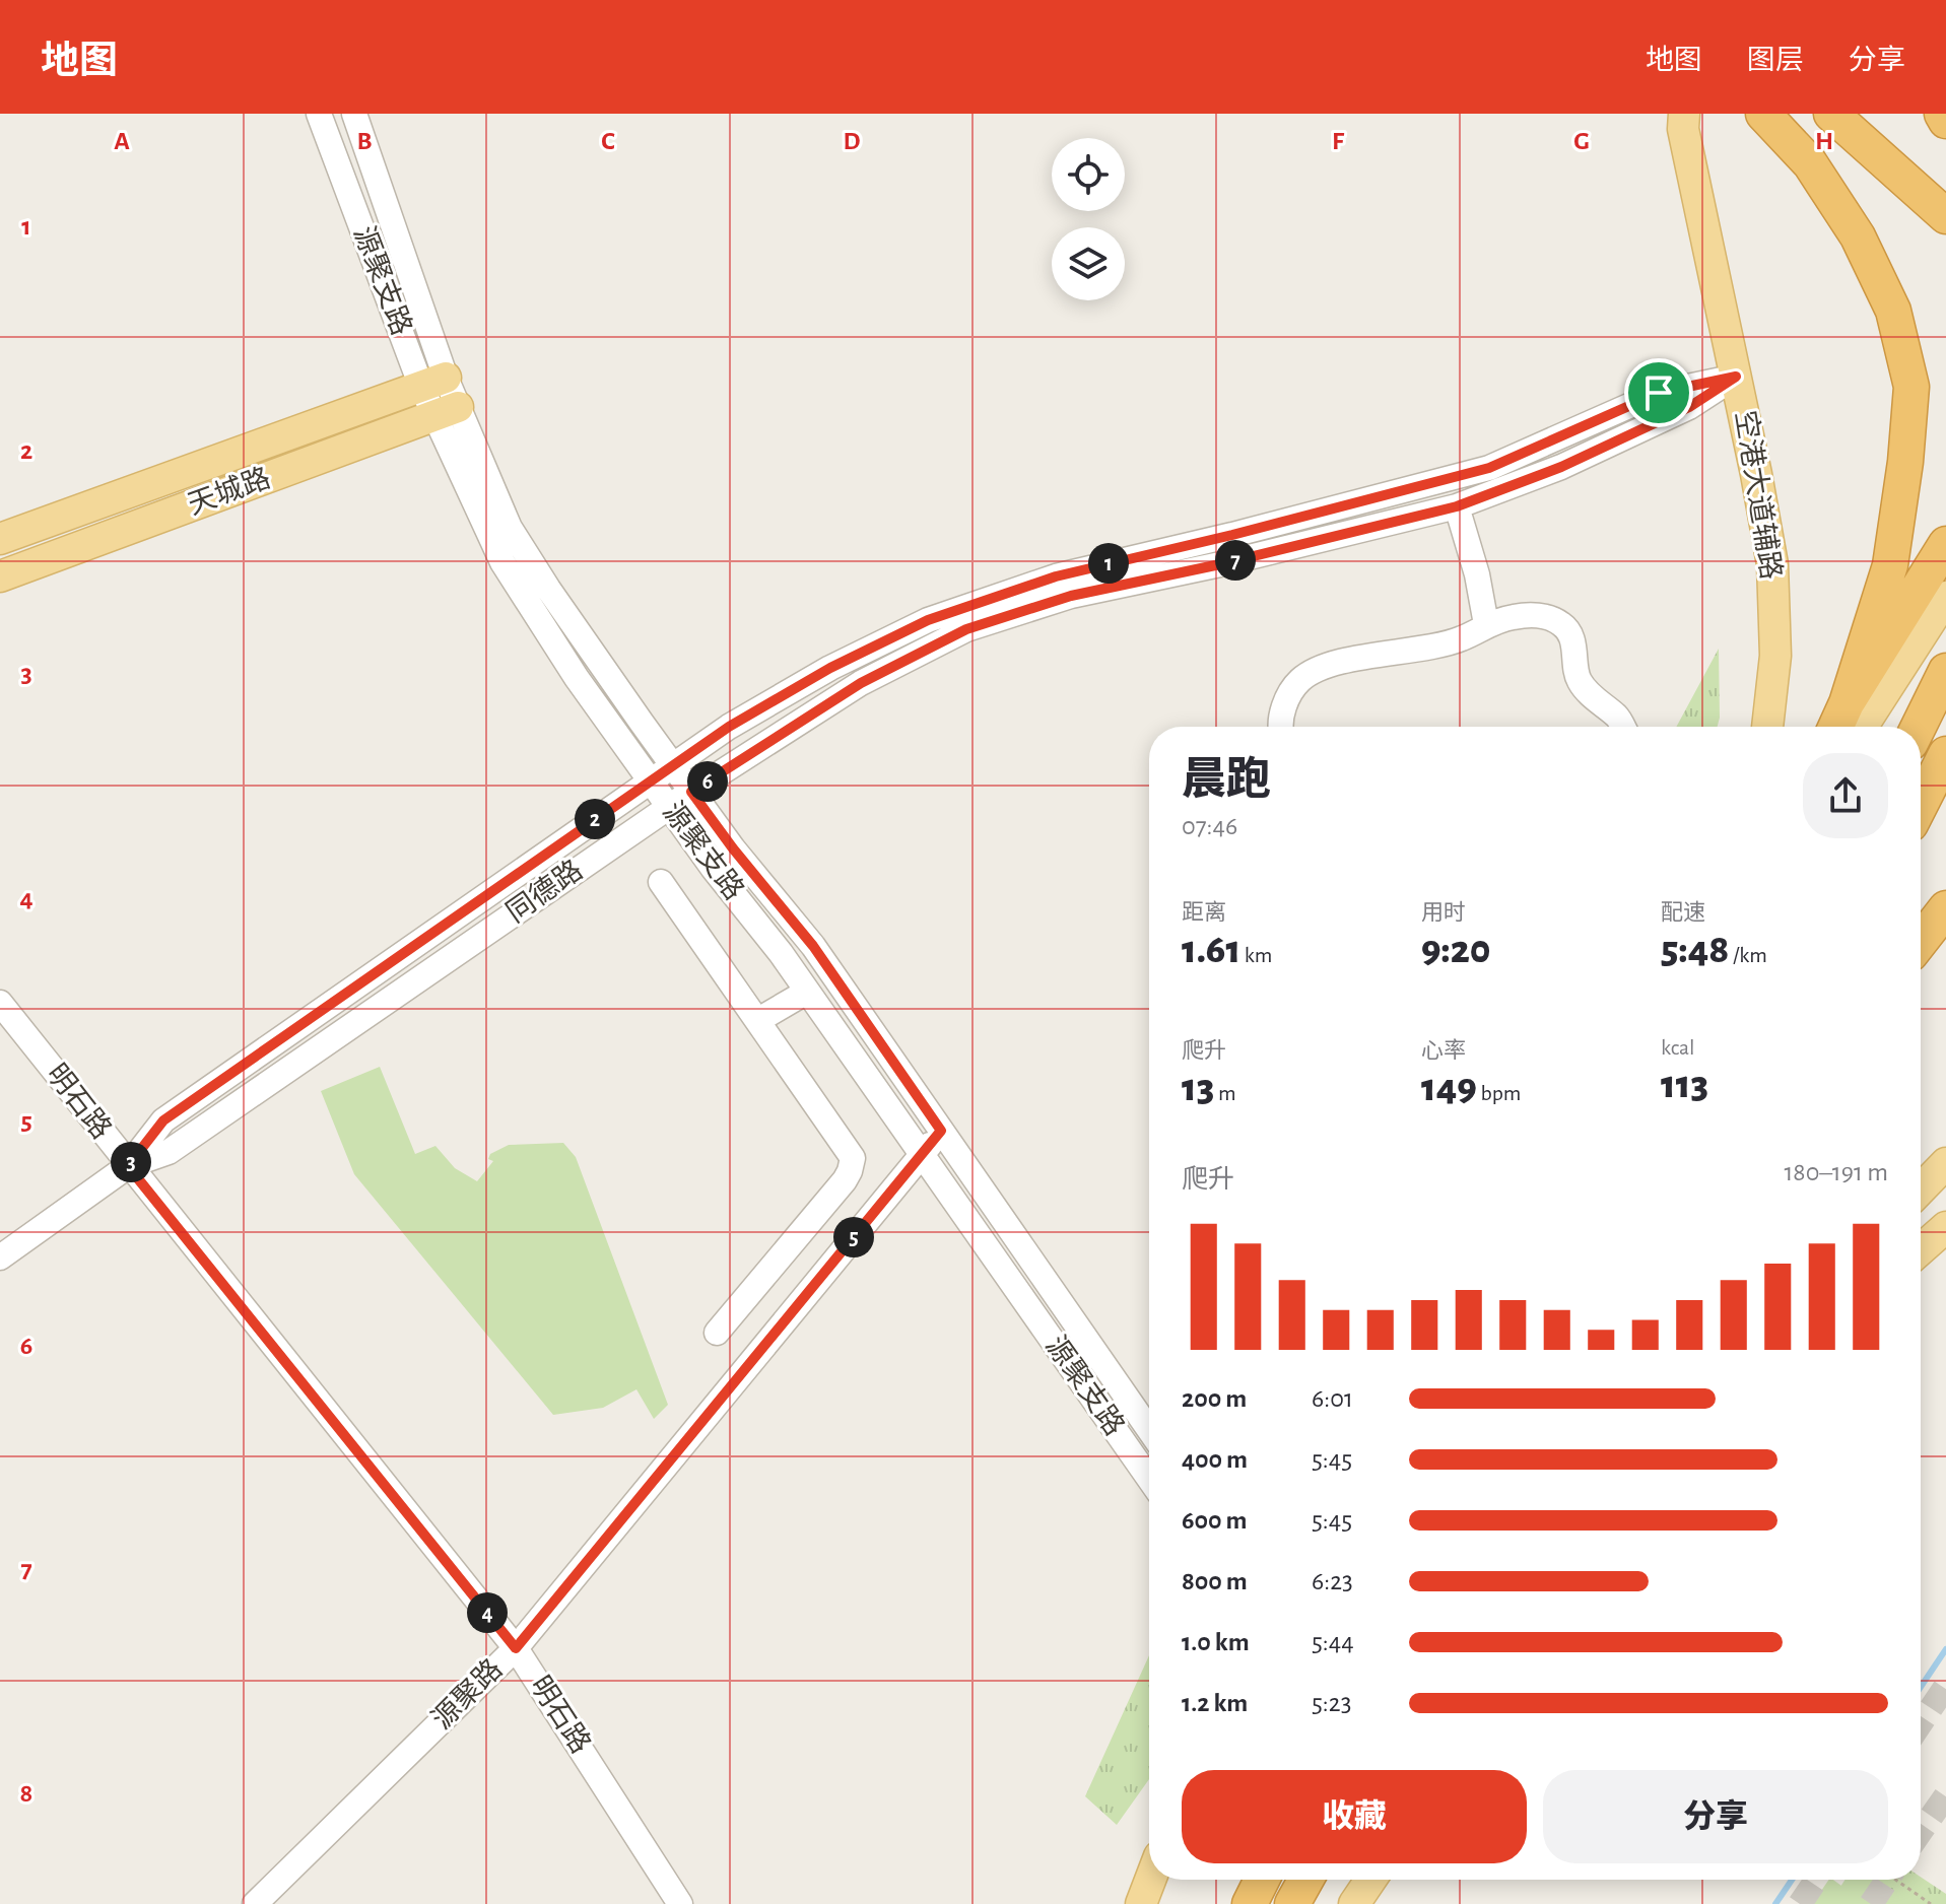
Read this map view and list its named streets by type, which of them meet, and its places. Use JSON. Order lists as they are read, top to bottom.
{
  "streets": {
    "main road": ["天城路", "空港大道辅路"],
    "street": [
      "源聚支路",
      "同德路",
      "明石路",
      "源聚路"
    ]
  },
  "crossings": [
    ["源聚支路", "天城路"],
    ["源聚支路", "同德路"],
    ["源聚支路", "源聚路"],
    ["空港大道辅路", "同德路"],
    ["同德路", "明石路"],
    ["明石路", "源聚路"]
  ],
  "page": {
    "header": "地图",
    "nav": ["地图", "图层", "分享"],
    "pins": [
      "7",
      "1",
      "6",
      "2",
      "3",
      "5",
      "4"
    ],
    "heading": ["晨跑", "07:46"],
    "stats": [
      ["距离", "1.61 km"],
      ["用时", "9:20"],
      ["配速", "5:48 /km"],
      ["爬升", "13 m"],
      ["心率", "149 bpm"],
      ["kcal", "113"]
    ],
    "chart": ["爬升", "180–191 m"],
    "list": [
      {
        "name": "200 m",
        "note": "6:01"
      },
      {
        "name": "400 m",
        "note": "5:45"
      },
      {
        "name": "600 m",
        "note": "5:45"
      },
      {
        "name": "800 m",
        "note": "6:23"
      },
      {
        "name": "1.0 km",
        "note": "5:44"
      },
      {
        "name": "1.2 km",
        "note": "5:23"
      }
    ],
    "buttons": ["收藏", "分享"]
  },
  "grid": {
    "columns": [
      "A",
      "B",
      "C",
      "D",
      "F",
      "G",
      "H"
    ],
    "rows": [
      "1",
      "2",
      "3",
      "4",
      "5",
      "6",
      "7",
      "8"
    ]
  }
}
